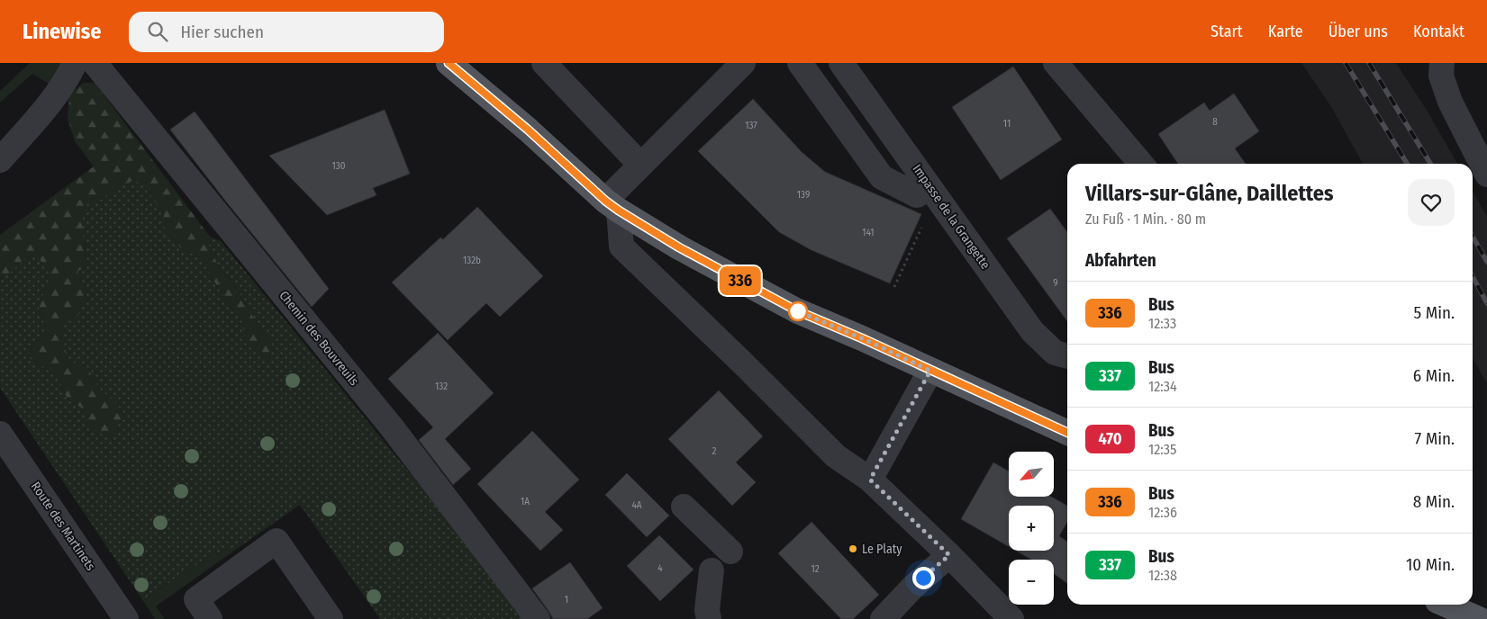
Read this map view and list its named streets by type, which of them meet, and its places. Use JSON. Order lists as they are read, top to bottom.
{
  "streets": {
    "street": ["Impasse de la Grangette", "Chemin des Bouvreuils", "Route des Martinets"]
  },
  "places": ["Le Platy"],
  "lines": ["bus line 336"],
  "house_numbers": [
    "8",
    "11",
    "137",
    "130",
    "139",
    "141",
    "132b",
    "9",
    "132",
    "2",
    "1A",
    "4A",
    "4",
    "12",
    "1"
  ],
  "north": "bottom left",
  "page": {
    "header": "Linewise",
    "search": "Hier suchen",
    "nav": [
      "Start",
      "Karte",
      "Über uns",
      "Kontakt"
    ],
    "on_map": "336",
    "heading": [
      ["Villars-sur-Glâne, Daillettes", "Zu Fuß · 1 Min. · 80 m"],
      "Abfahrten"
    ],
    "list": [
      {
        "mark": "336",
        "name": "Bus",
        "note": "12:33",
        "value": "5 Min."
      },
      {
        "mark": "337",
        "name": "Bus",
        "note": "12:34",
        "value": "6 Min."
      },
      {
        "mark": "470",
        "name": "Bus",
        "note": "12:35",
        "value": "7 Min."
      },
      {
        "mark": "336",
        "name": "Bus",
        "note": "12:36",
        "value": "8 Min."
      },
      {
        "mark": "337",
        "name": "Bus",
        "note": "12:38",
        "value": "10 Min."
      }
    ],
    "map_buttons": ["+", "−"]
  }
}
